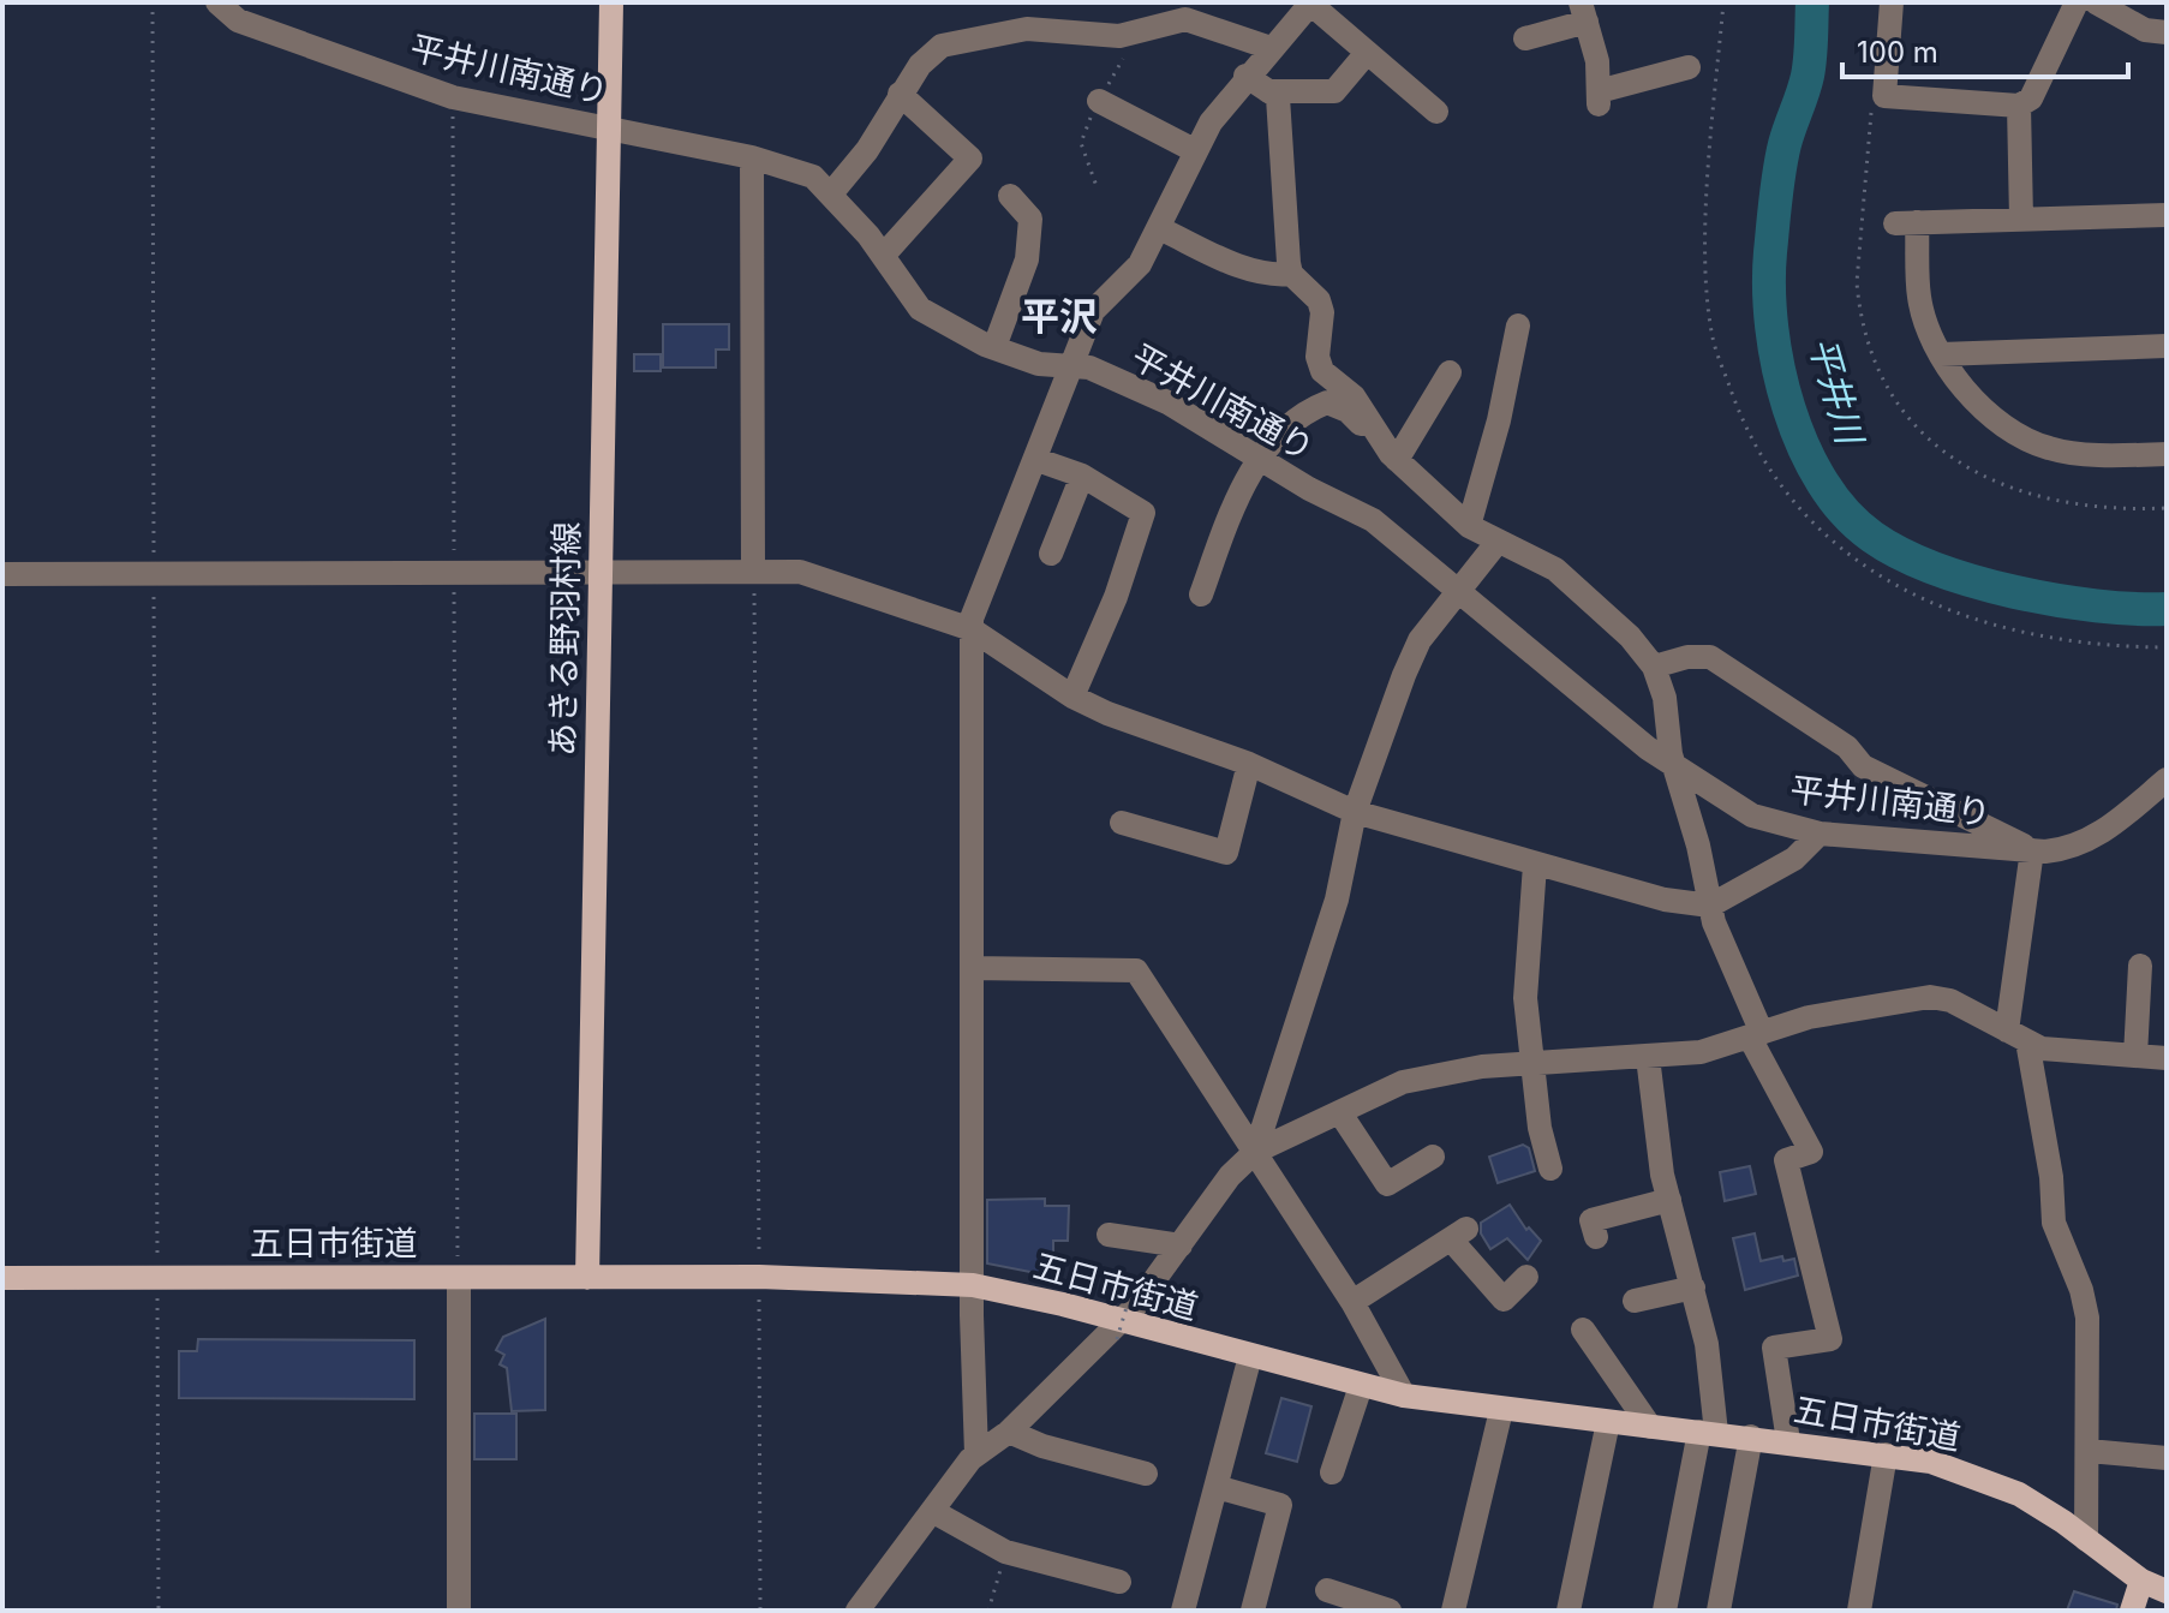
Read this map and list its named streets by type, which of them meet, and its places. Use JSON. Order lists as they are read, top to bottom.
{
  "streets": {
    "main road": ["あきる野羽村線", "五日市街道"],
    "street": ["平井川南通り"]
  },
  "crossings": [
    ["平井川南通り", "あきる野羽村線"],
    ["あきる野羽村線", "五日市街道"]
  ],
  "districts": ["平沢"],
  "water": ["平井川"],
  "scale_bar": "100 m"
}
